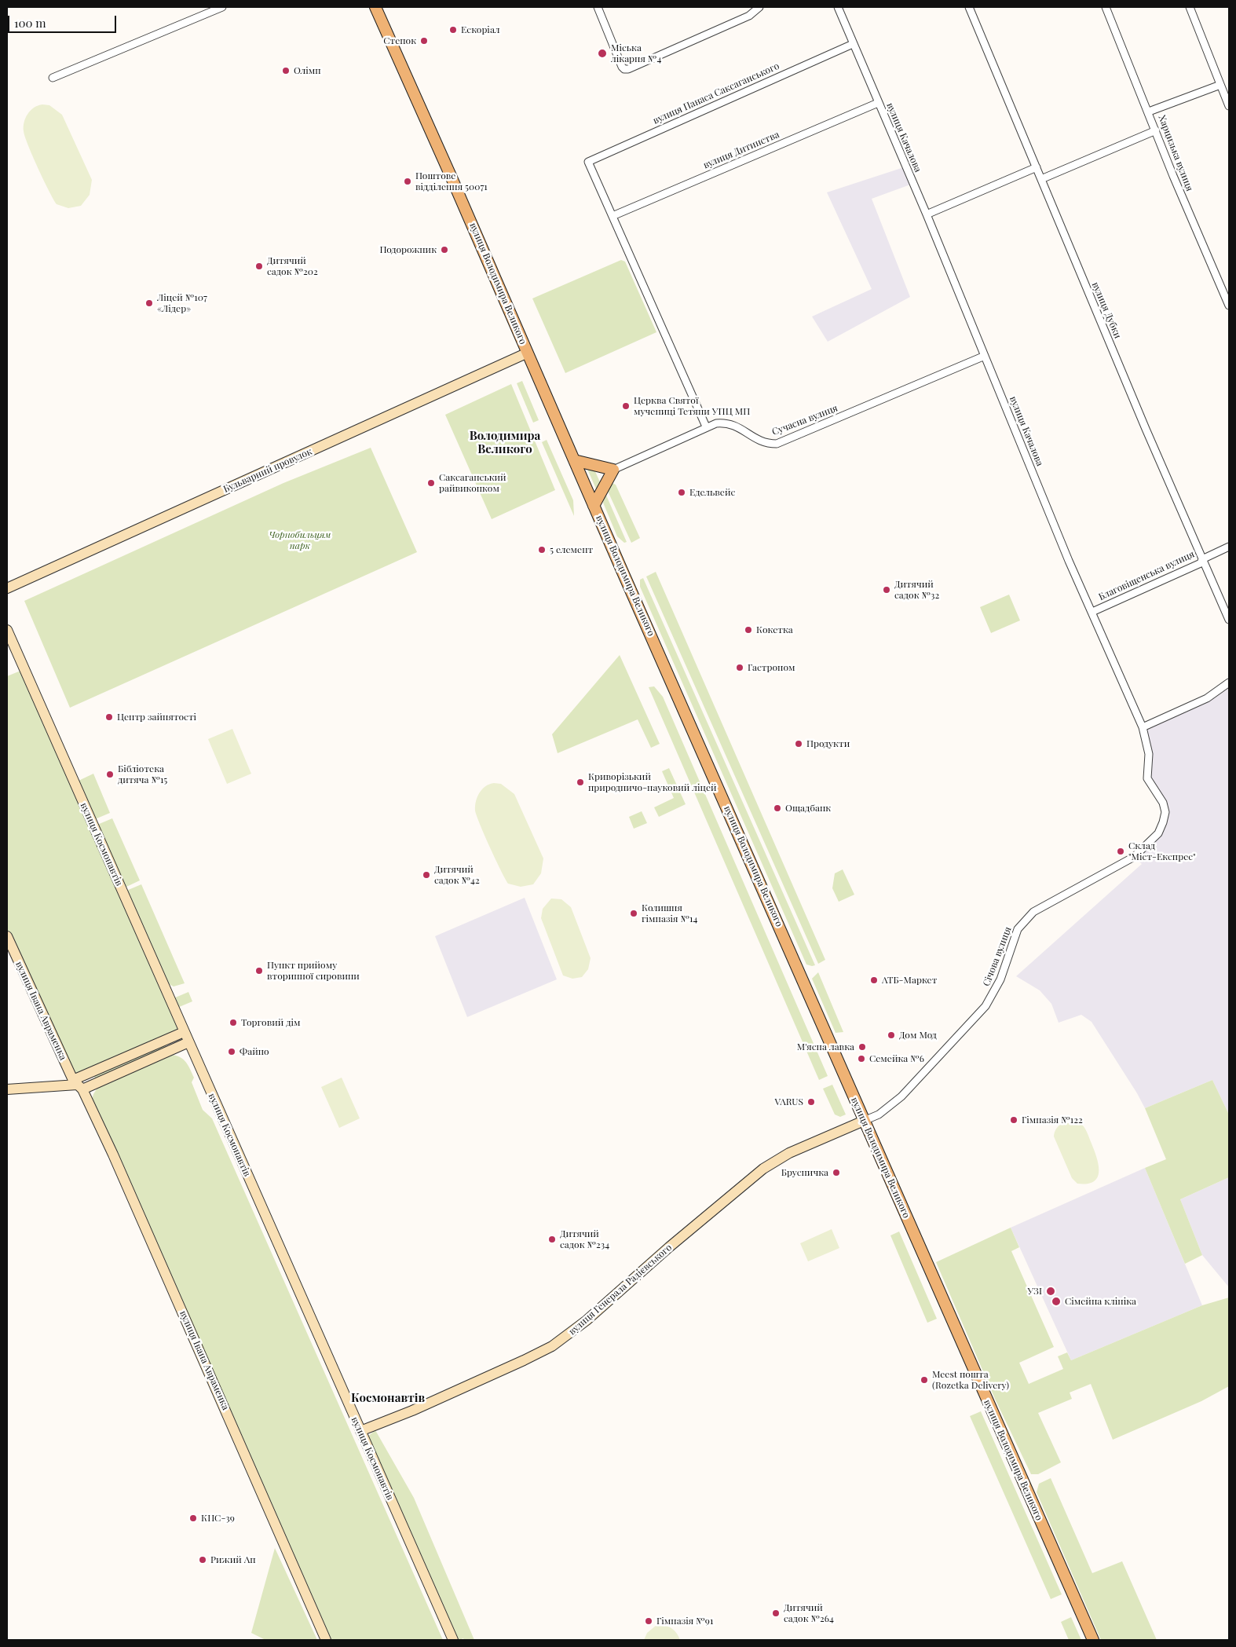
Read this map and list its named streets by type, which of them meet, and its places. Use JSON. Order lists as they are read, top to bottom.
{
  "streets": {
    "main road": ["вулиця Володимира Великого"],
    "street": [
      "вулиця Панаса Саксаганського",
      "вулиця Качалова",
      "вулиця Дитинства",
      "Харцизька вулиця",
      "вулиця Дубки",
      "Сучасна вулиця",
      "Бульварний провулок",
      "Благовіщенська вулиця",
      "вулиця Космонавтів",
      "Січова вулиця",
      "вулиця Івана Авраменка",
      "вулиця Генерала Радієвського"
    ]
  },
  "crossings": [
    ["вулиця Панаса Саксаганського", "вулиця Качалова"],
    ["вулиця Панаса Саксаганського", "вулиця Дитинства"],
    ["вулиця Качалова", "вулиця Дитинства"],
    ["вулиця Качалова", "Сучасна вулиця"],
    ["вулиця Качалова", "Благовіщенська вулиця"],
    ["вулиця Качалова", "Січова вулиця"],
    ["вулиця Володимира Великого", "Бульварний провулок"],
    ["вулиця Володимира Великого", "Січова вулиця"],
    ["вулиця Володимира Великого", "вулиця Генерала Радієвського"],
    ["вулиця Дубки", "Благовіщенська вулиця"],
    ["вулиця Космонавтів", "вулиця Генерала Радієвського"],
    ["Січова вулиця", "вулиця Генерала Радієвського"]
  ],
  "districts": ["Володимира Великого", "Космонавтів"],
  "parks": ["Чорнобильцям парк"],
  "places": [
    "Ескоріал",
    "Степок",
    "Міська лікарня №4",
    "Олімп",
    "Поштове відділення 50071",
    "Подорожник",
    "Дитячий садок №202",
    "Ліцей №107 «Лідер»",
    "Церква Святої мучениці Тетяни УПЦ МП",
    "Саксаганський райвиконком",
    "Едельвейс",
    "5 елемент",
    "Дитячий садок №32",
    "Кокетка",
    "Гастроном",
    "Центр зайнятості",
    "Продукти",
    "Бібліотека дитяча №15",
    "Криворізький природничо-науковий ліцей",
    "Ощадбанк",
    "Склад \"Міст-Експрес\"",
    "Дитячий садок №42",
    "Колишня гімназія №14",
    "Пункт прийому вторинної сировини",
    "АТБ-Маркет",
    "Торговий дім",
    "Дом Мод",
    "М'ясна лавка",
    "Файно",
    "Семейка №6",
    "VARUS",
    "Гімназія №122",
    "Брусничка",
    "Дитячий садок №234",
    "УЗІ",
    "Сімейна клініка",
    "Meest пошта (Rozetka Delivery)",
    "КНС-39",
    "Рижий Ап",
    "Дитячий садок №264",
    "Гімназія №91"
  ],
  "scale_bar": "100 m"
}
